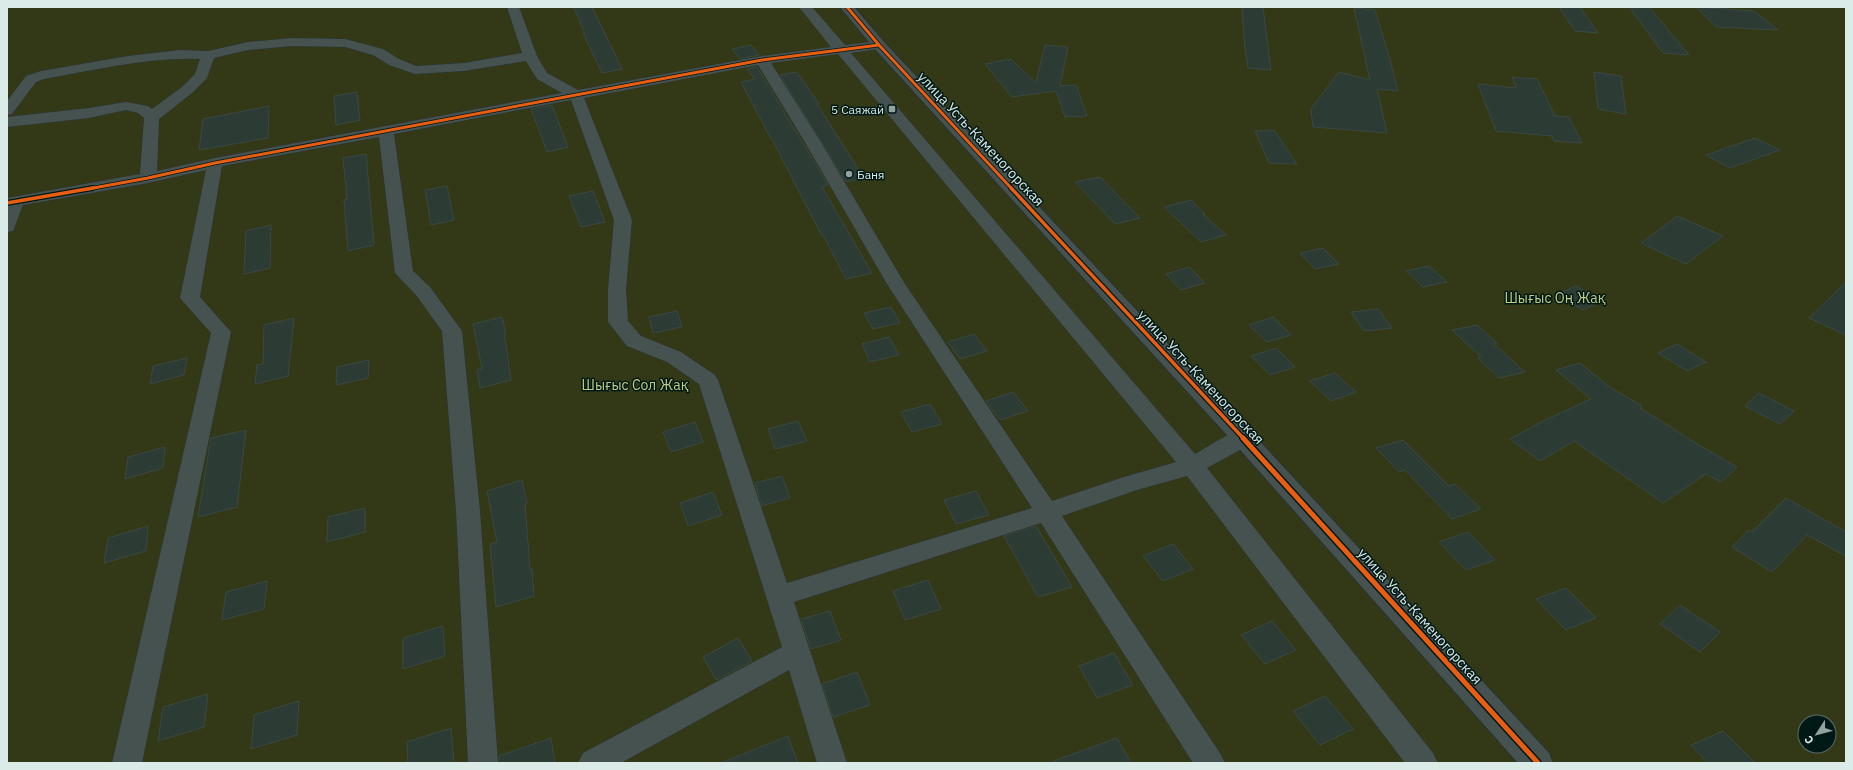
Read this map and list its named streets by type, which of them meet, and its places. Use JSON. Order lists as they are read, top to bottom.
{
  "streets": {
    "street": ["улица Усть-Каменогорская"]
  },
  "parks": ["Шығыс Оң Жақ", "Шығыс Сол Жақ"],
  "places": {
    "transit": ["5 Саяжай"],
    "other": ["Баня"]
  },
  "north": "bottom left"
}
